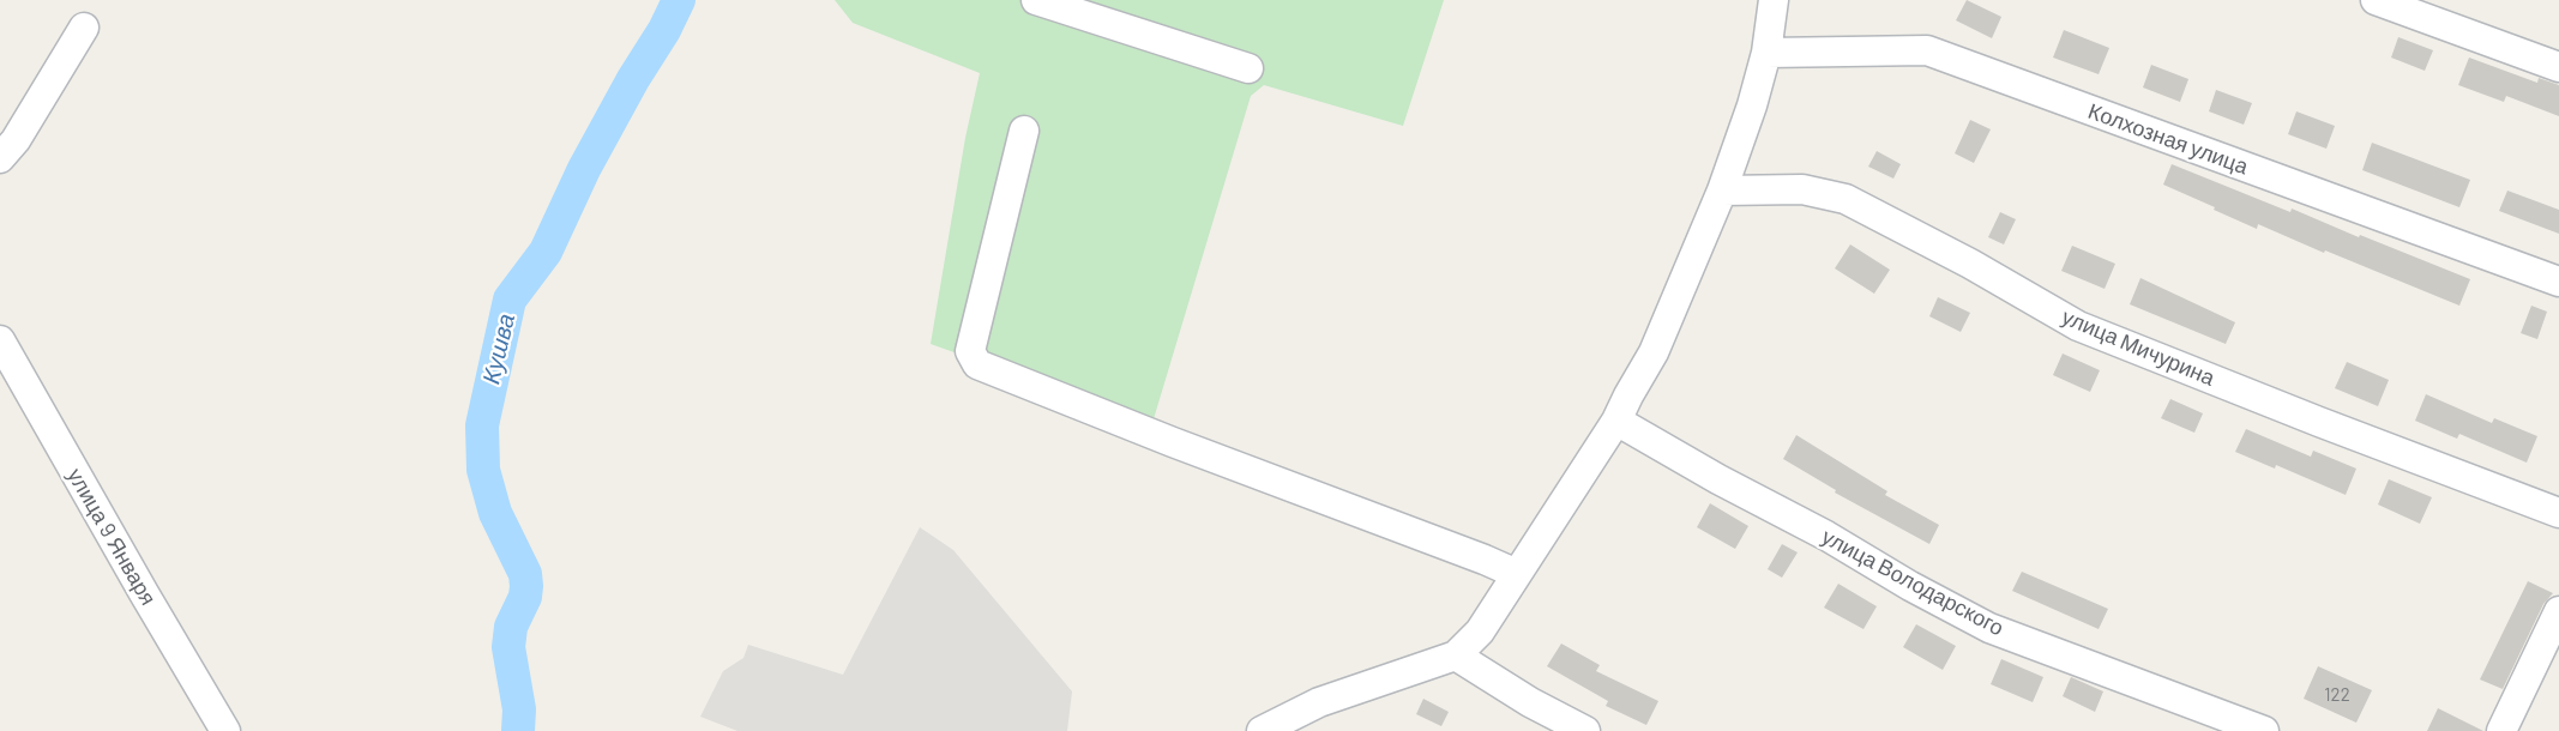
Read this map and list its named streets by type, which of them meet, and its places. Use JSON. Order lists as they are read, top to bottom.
{
  "streets": {
    "street": [
      "Колхозная улица",
      "улица Мичурина",
      "улица 9 Января",
      "улица Володарского"
    ]
  },
  "water": ["Кушва"],
  "house_numbers": ["122"]
}
